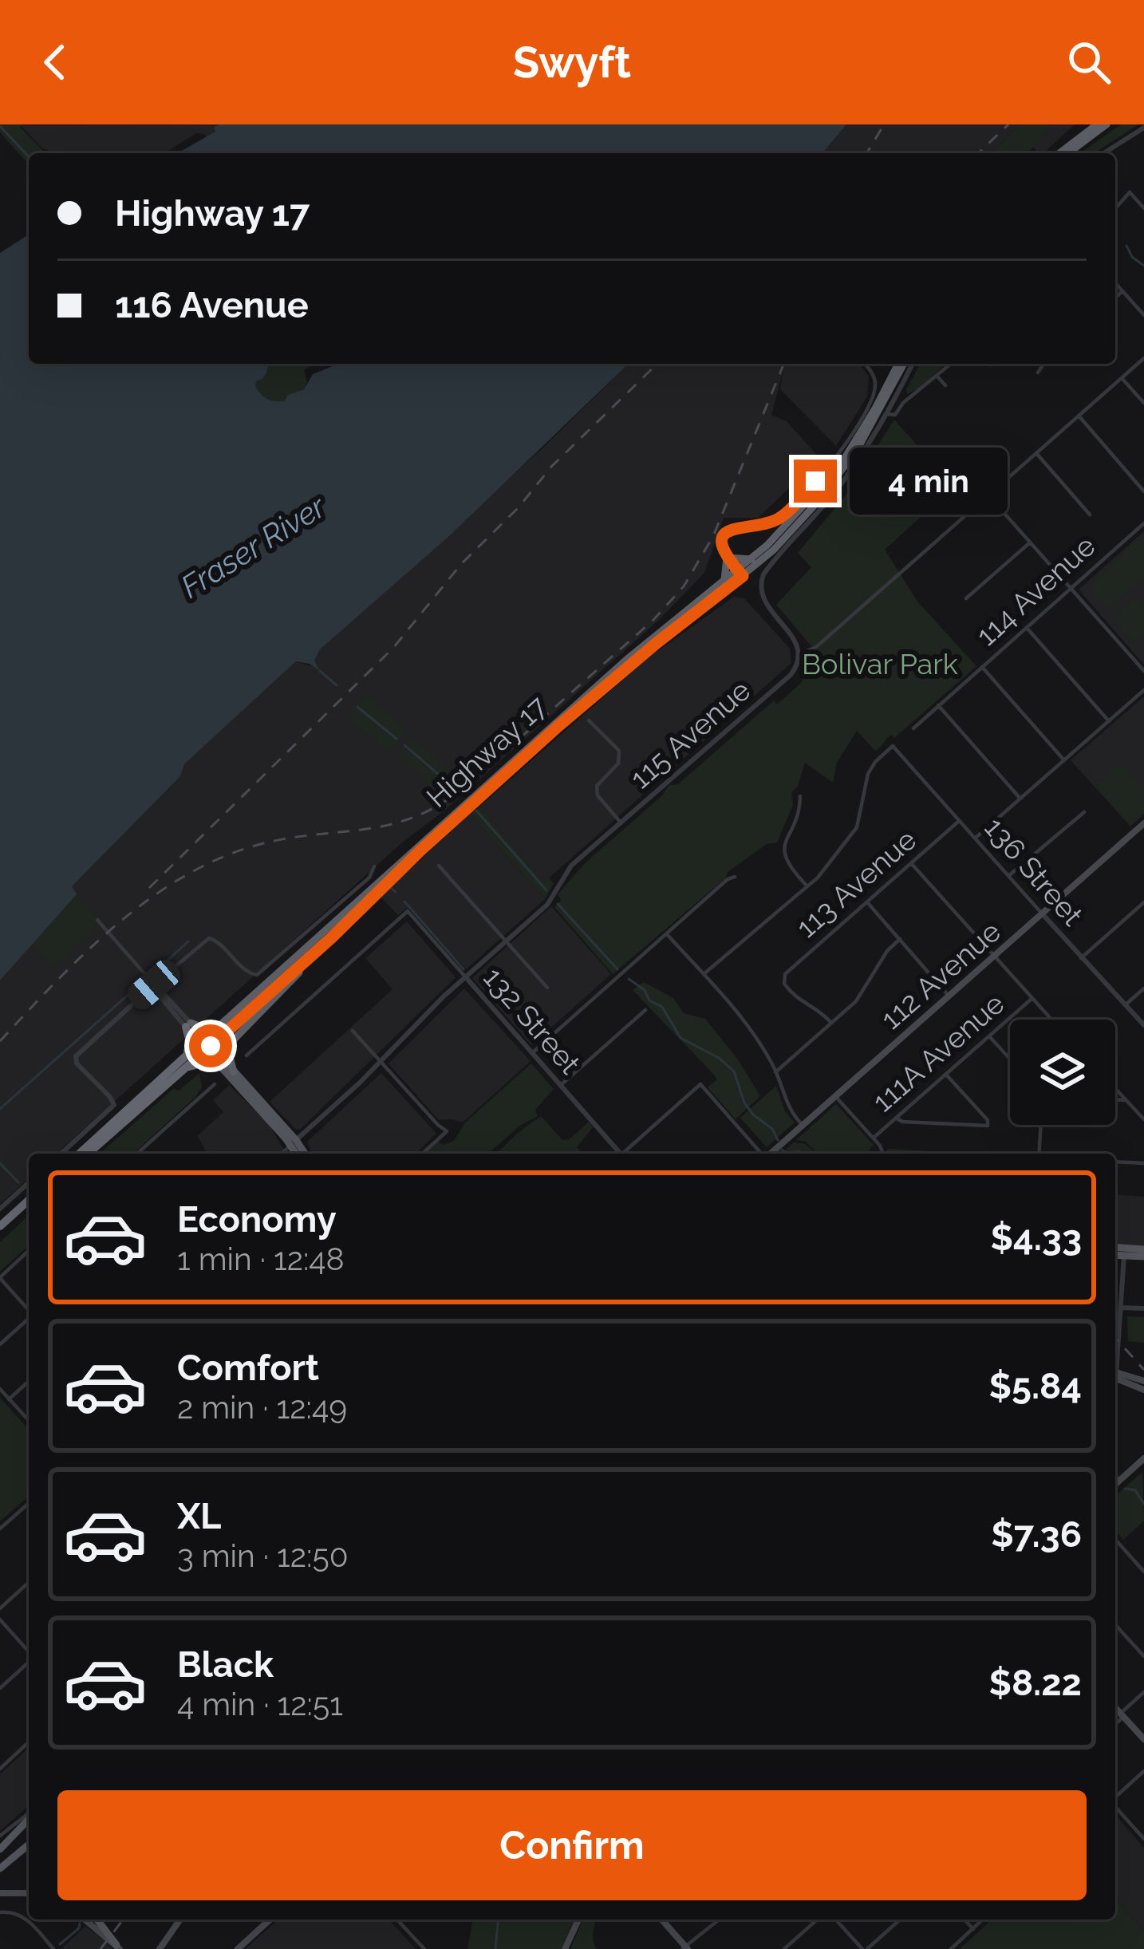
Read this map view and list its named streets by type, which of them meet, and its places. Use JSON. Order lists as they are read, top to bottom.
{
  "streets": {
    "highway": ["Highway 17"],
    "main road": ["112 Avenue"],
    "street": [
      "114 Avenue",
      "115 Avenue",
      "136 Street",
      "113 Avenue",
      "132 Street",
      "111A Avenue"
    ]
  },
  "crossings": [
    ["115 Avenue", "132 Street"],
    ["136 Street", "113 Avenue"],
    ["136 Street", "112 Avenue"]
  ],
  "water": ["Fraser River"],
  "parks": ["Bolivar Park"],
  "page": {
    "header": "Swyft",
    "banner": ["Highway 17", "116 Avenue"],
    "bubble": "4 min",
    "list": [
      {
        "name": "Economy",
        "note": "1 min · 12:48",
        "value": "$4.33"
      },
      {
        "name": "Comfort",
        "note": "2 min · 12:49",
        "value": "$5.84"
      },
      {
        "name": "XL",
        "note": "3 min · 12:50",
        "value": "$7.36"
      },
      {
        "name": "Black",
        "note": "4 min · 12:51",
        "value": "$8.22"
      }
    ],
    "buttons": "Confirm"
  }
}
